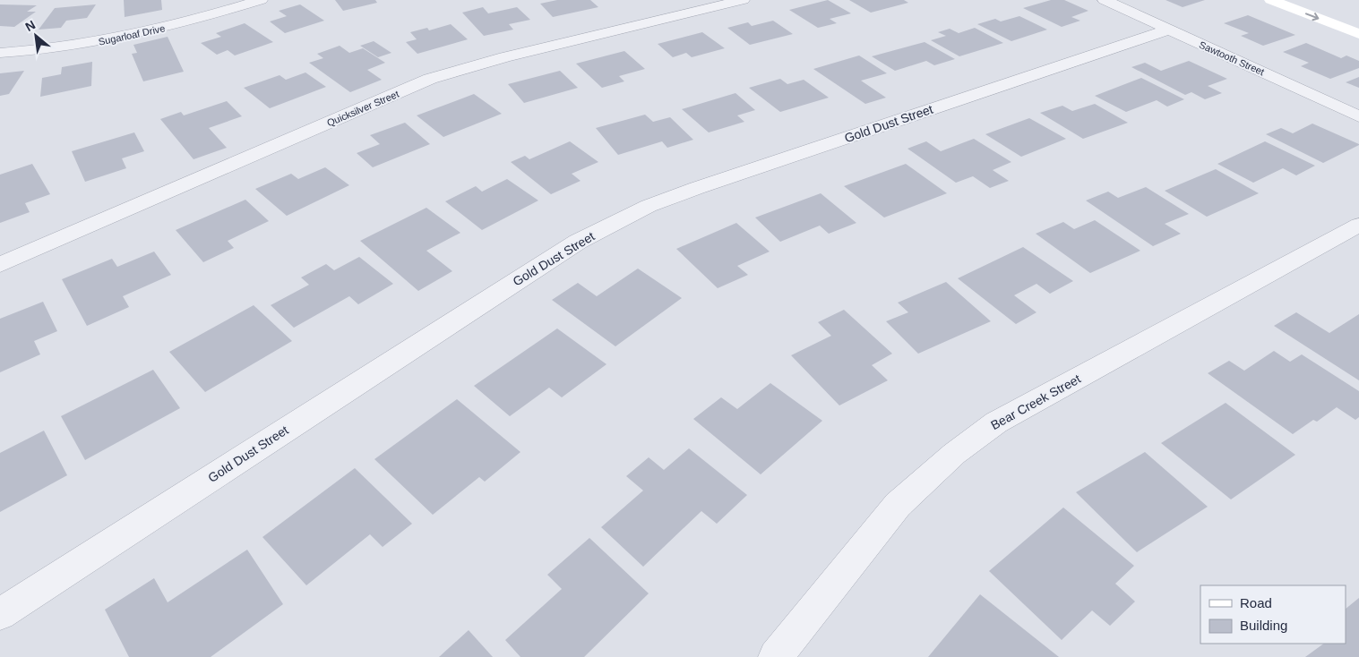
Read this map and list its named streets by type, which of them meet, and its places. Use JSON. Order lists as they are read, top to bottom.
{
  "streets": {
    "street": [
      "Sugarloaf Drive",
      "Sawtooth Street",
      "Quicksilver Street",
      "Gold Dust Street",
      "Bear Creek Street"
    ]
  },
  "crossings": [
    ["Sawtooth Street", "Gold Dust Street"]
  ],
  "legend": ["Road", "Building"],
  "north": "top left"
}
